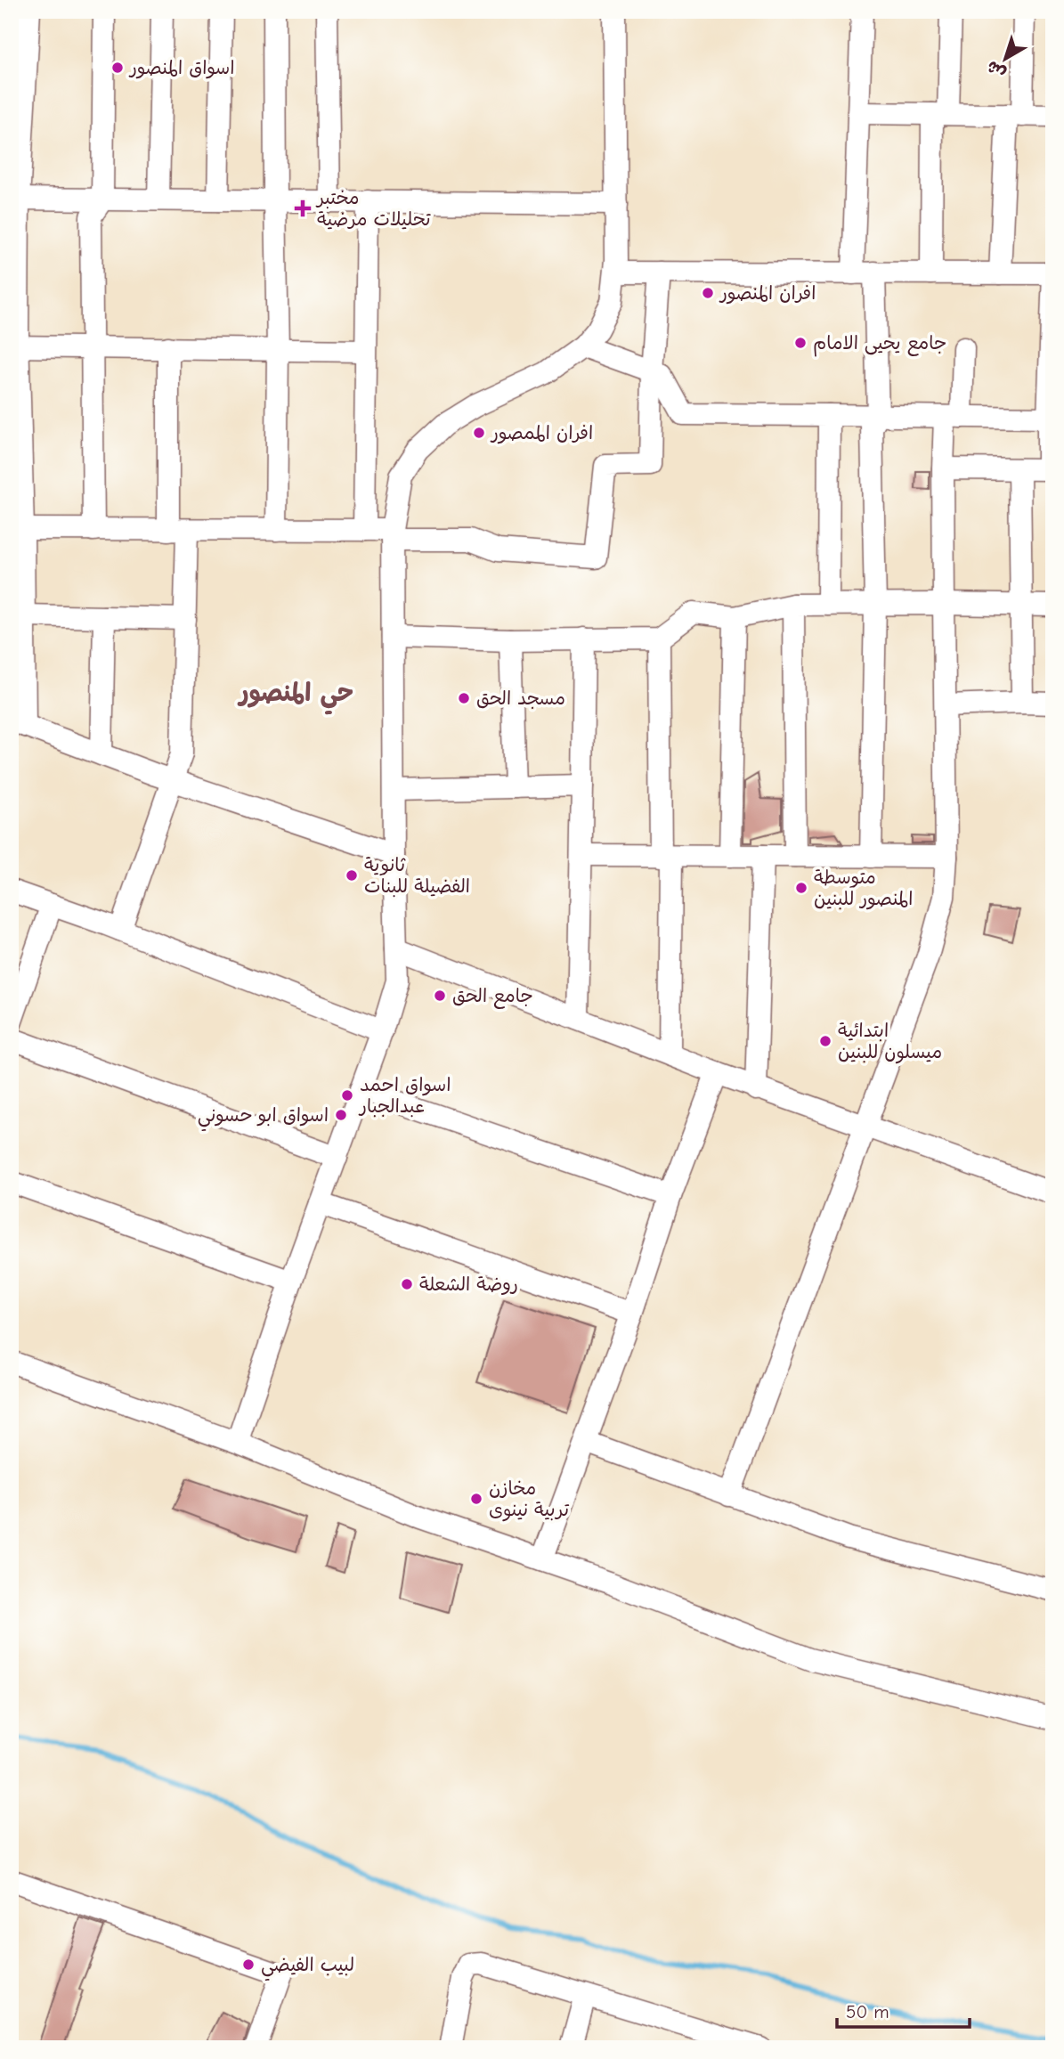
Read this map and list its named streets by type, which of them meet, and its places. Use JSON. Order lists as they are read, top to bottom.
{
  "districts": ["حي المنصور"],
  "places": {
    "other": [
      "اسواق المنصور",
      "افران المنصور",
      "جامع يحيى الامام",
      "افران الممصور",
      "مسجد الحق",
      "ثانوية الفضيلة للبنات",
      "متوسطة المنصور للبنين",
      "جامع الحق",
      "ابتدائية ميسلون للبنين",
      "اسواق احمد عبدالجبار",
      "اسواق ابو حسوني",
      "روضة الشعلة",
      "مخازن تربية نينوى",
      "لبيب الفيضي"
    ],
    "health": ["مختبر تحليلات مرضية"]
  },
  "scale_bar": "50 m",
  "north": "bottom left"
}
